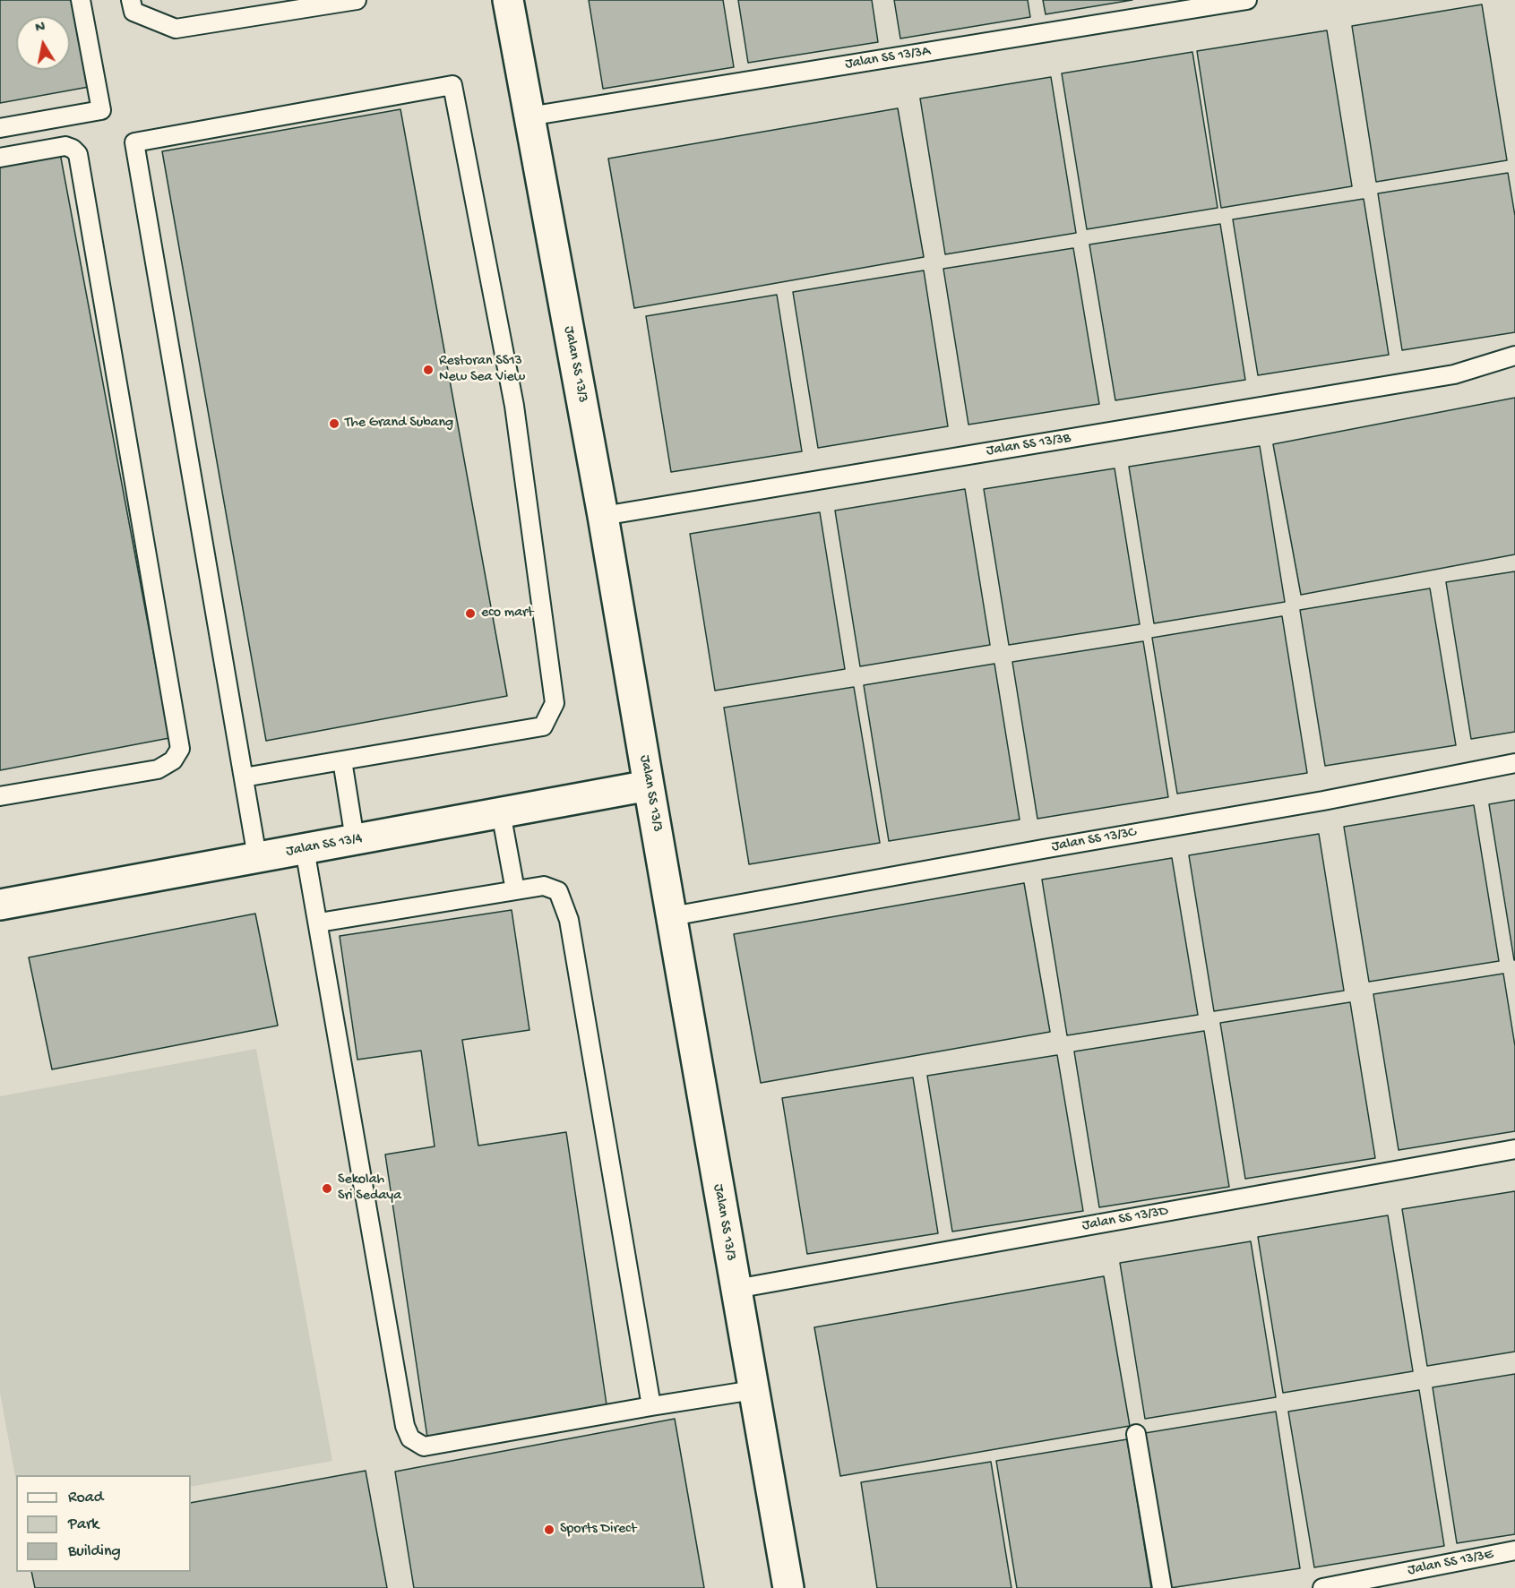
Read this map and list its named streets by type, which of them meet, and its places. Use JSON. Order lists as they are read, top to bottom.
{
  "streets": {
    "street": ["Jalan SS 13/3", "Jalan SS 13/4"],
    "lane": [
      "Jalan SS 13/3A",
      "Jalan SS 13/3B",
      "Jalan SS 13/3C",
      "Jalan SS 13/3D",
      "Jalan SS 13/3E"
    ]
  },
  "crossings": [
    ["Jalan SS 13/3A", "Jalan SS 13/3"],
    ["Jalan SS 13/3", "Jalan SS 13/3B"],
    ["Jalan SS 13/3", "Jalan SS 13/3C"],
    ["Jalan SS 13/3", "Jalan SS 13/4"],
    ["Jalan SS 13/3", "Jalan SS 13/3D"]
  ],
  "places": [
    "Restoran SS13 New Sea View",
    "The Grand Subang",
    "eco mart",
    "Sekolah Sri Sedaya",
    "Sports Direct"
  ],
  "legend": ["Road", "Park", "Building"],
  "north": "top"
}
